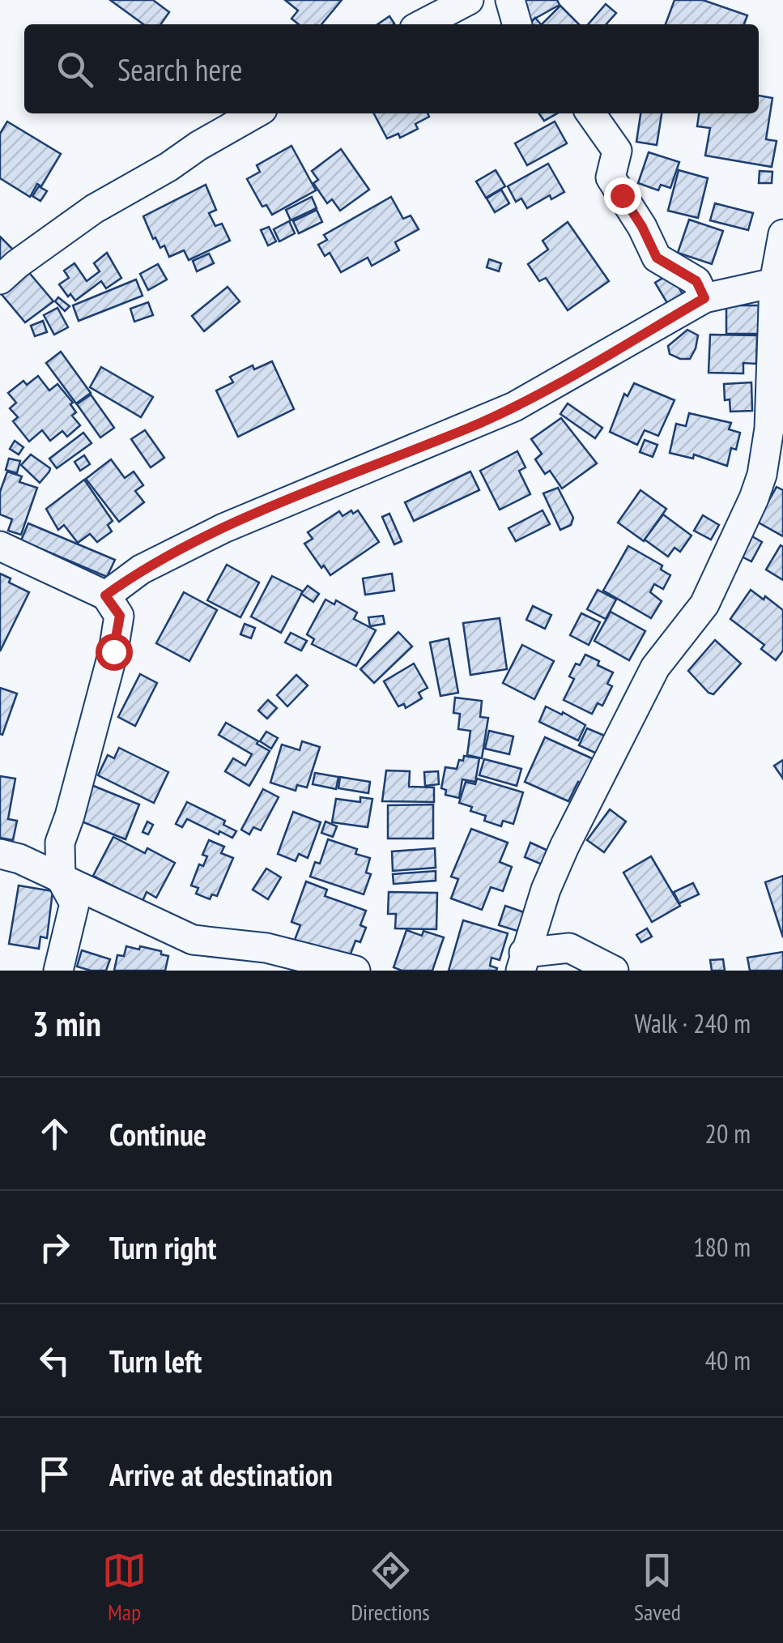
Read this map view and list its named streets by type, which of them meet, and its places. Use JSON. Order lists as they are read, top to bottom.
{
  "page": {
    "search": "Search here",
    "heading": ["3 min", "Walk · 240 m"],
    "list": [
      ["Continue", "20 m"],
      ["Turn right", "180 m"],
      ["Turn left", "40 m"],
      "Arrive at destination"
    ],
    "nav": ["Map", "Directions", "Saved"]
  }
}
